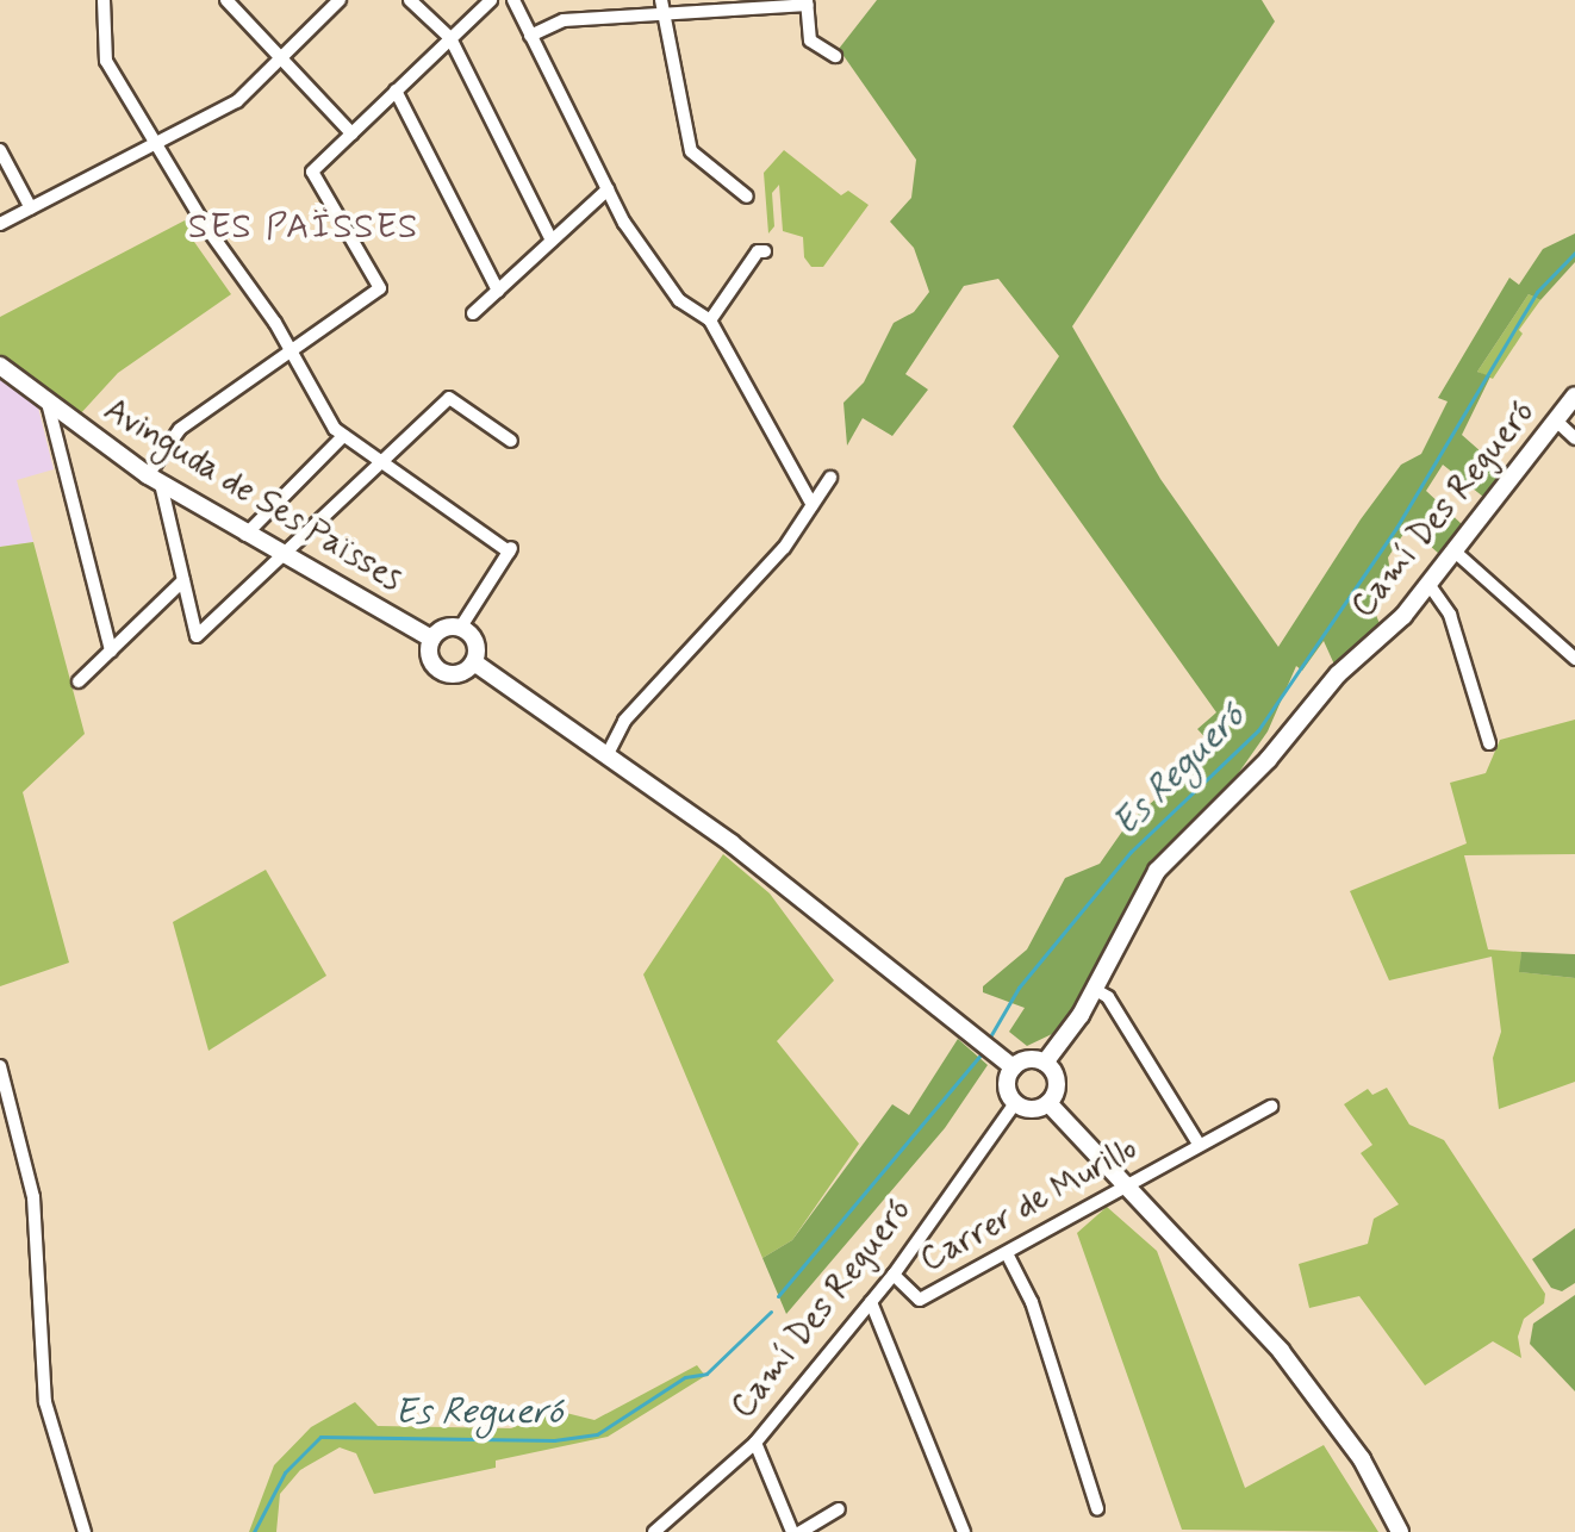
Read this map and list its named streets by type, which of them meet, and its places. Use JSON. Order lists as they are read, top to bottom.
{
  "streets": {
    "main road": ["Avinguda de Ses Païsses", "Camí Des Regueró"],
    "street": ["Carrer de Murillo"]
  },
  "crossings": [
    ["Camí Des Regueró", "Carrer de Murillo"]
  ],
  "districts": ["SES PAÏSSES"],
  "water": ["Es Regueró"]
}
